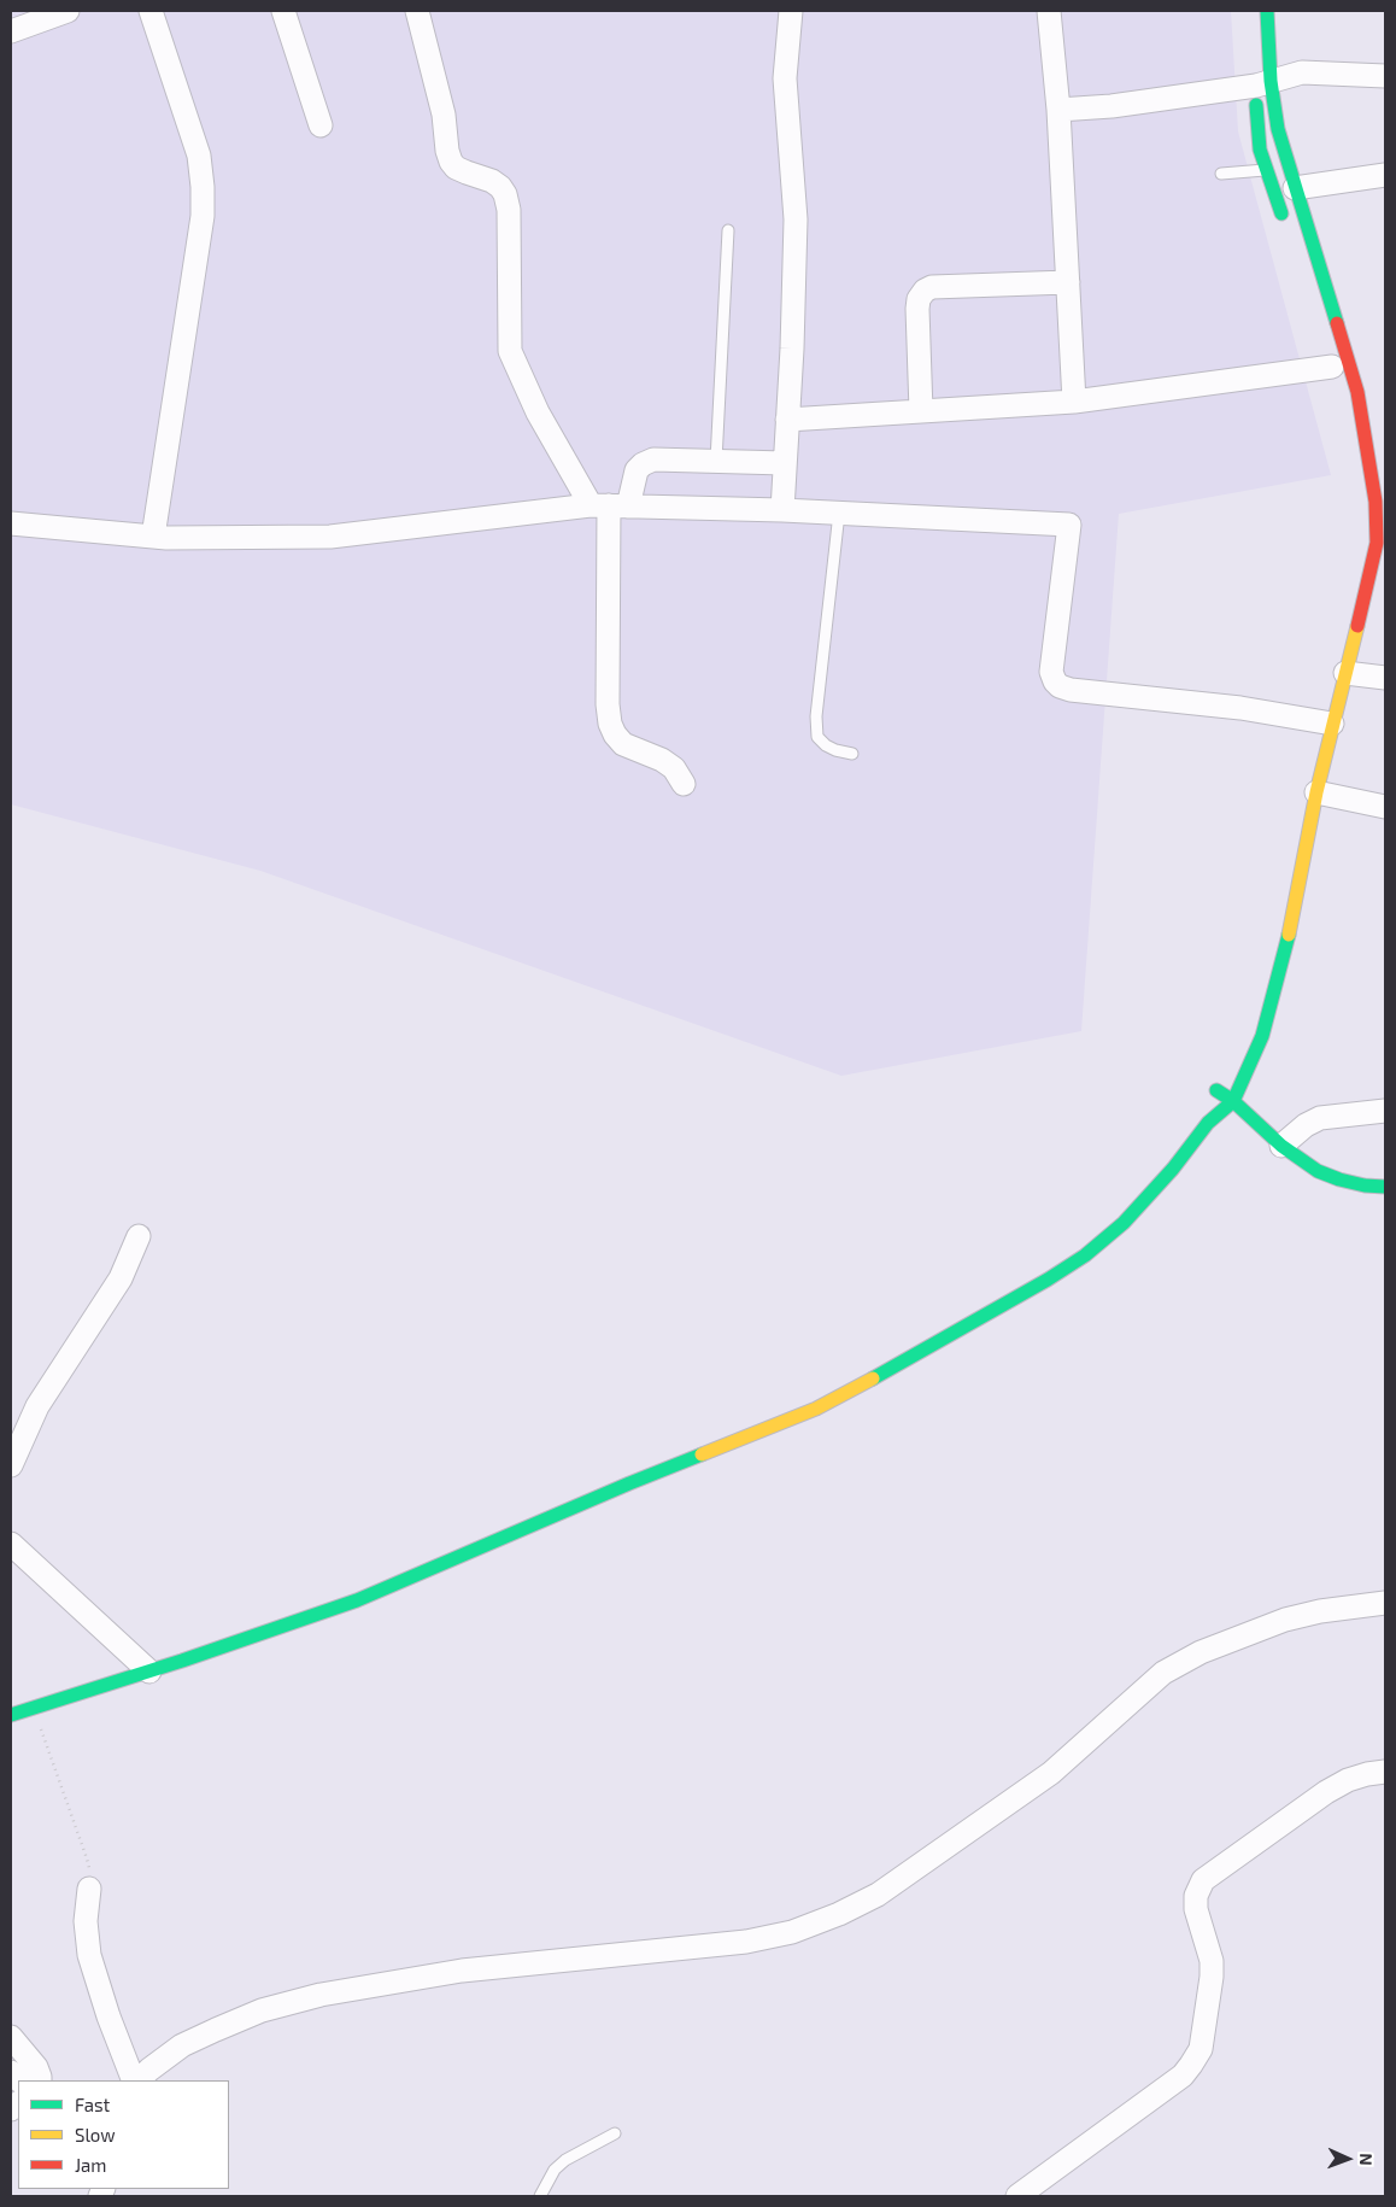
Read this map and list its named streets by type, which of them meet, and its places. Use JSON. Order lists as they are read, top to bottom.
{
  "legend": ["Fast", "Slow", "Jam"],
  "north": "right"
}
